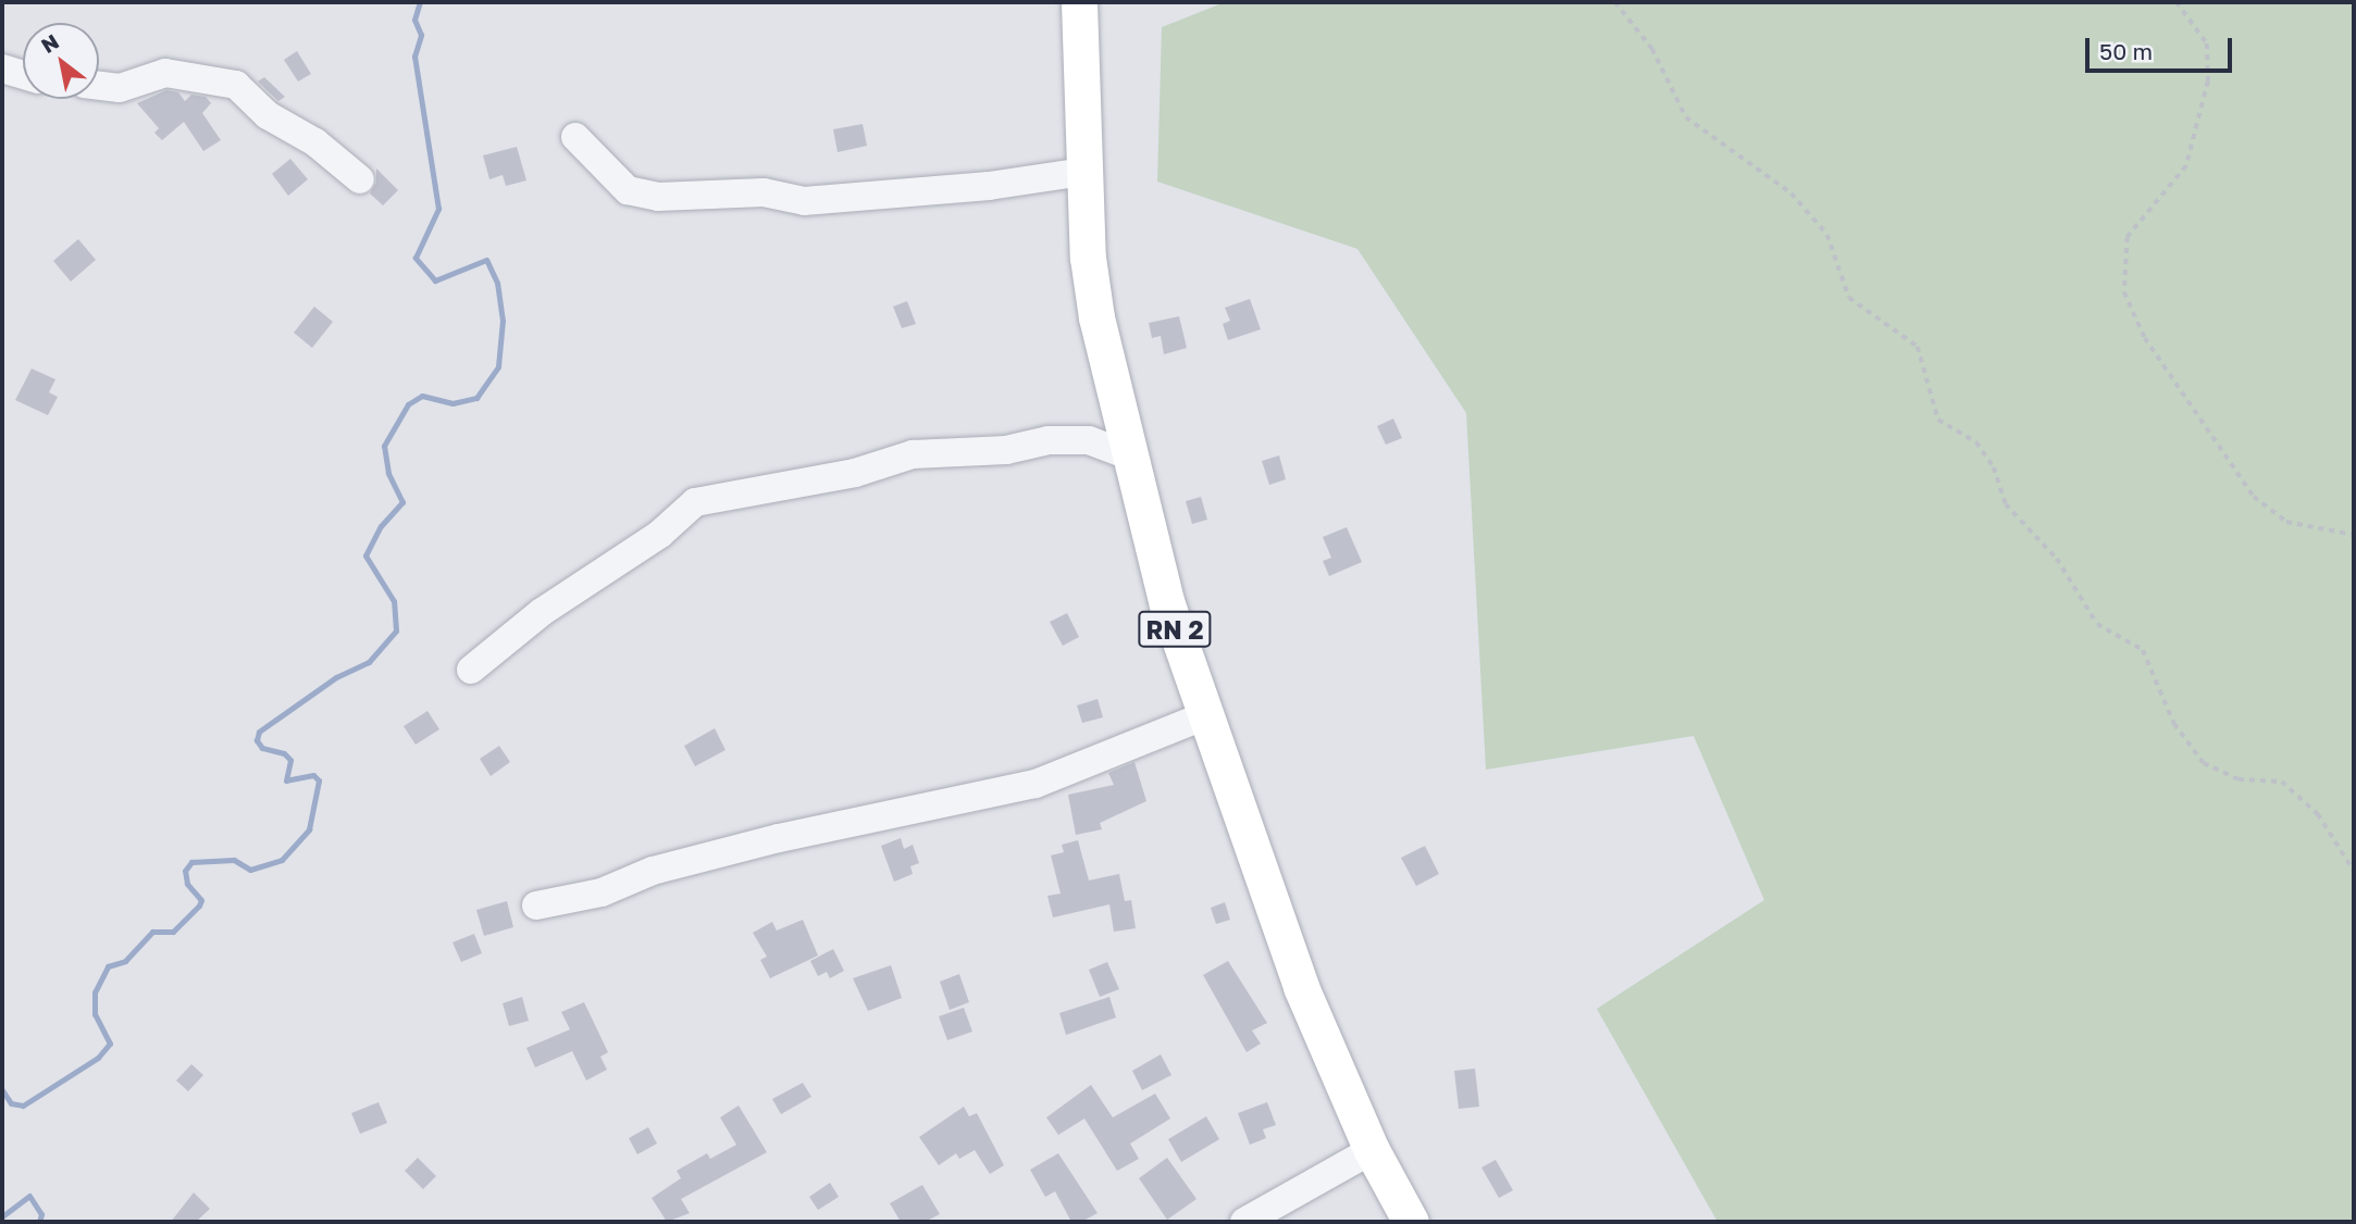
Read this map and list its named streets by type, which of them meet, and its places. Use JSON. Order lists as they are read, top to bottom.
{
  "streets": {
    "main road": ["RN 2"]
  },
  "scale_bar": "50 m",
  "north": "top left"
}
